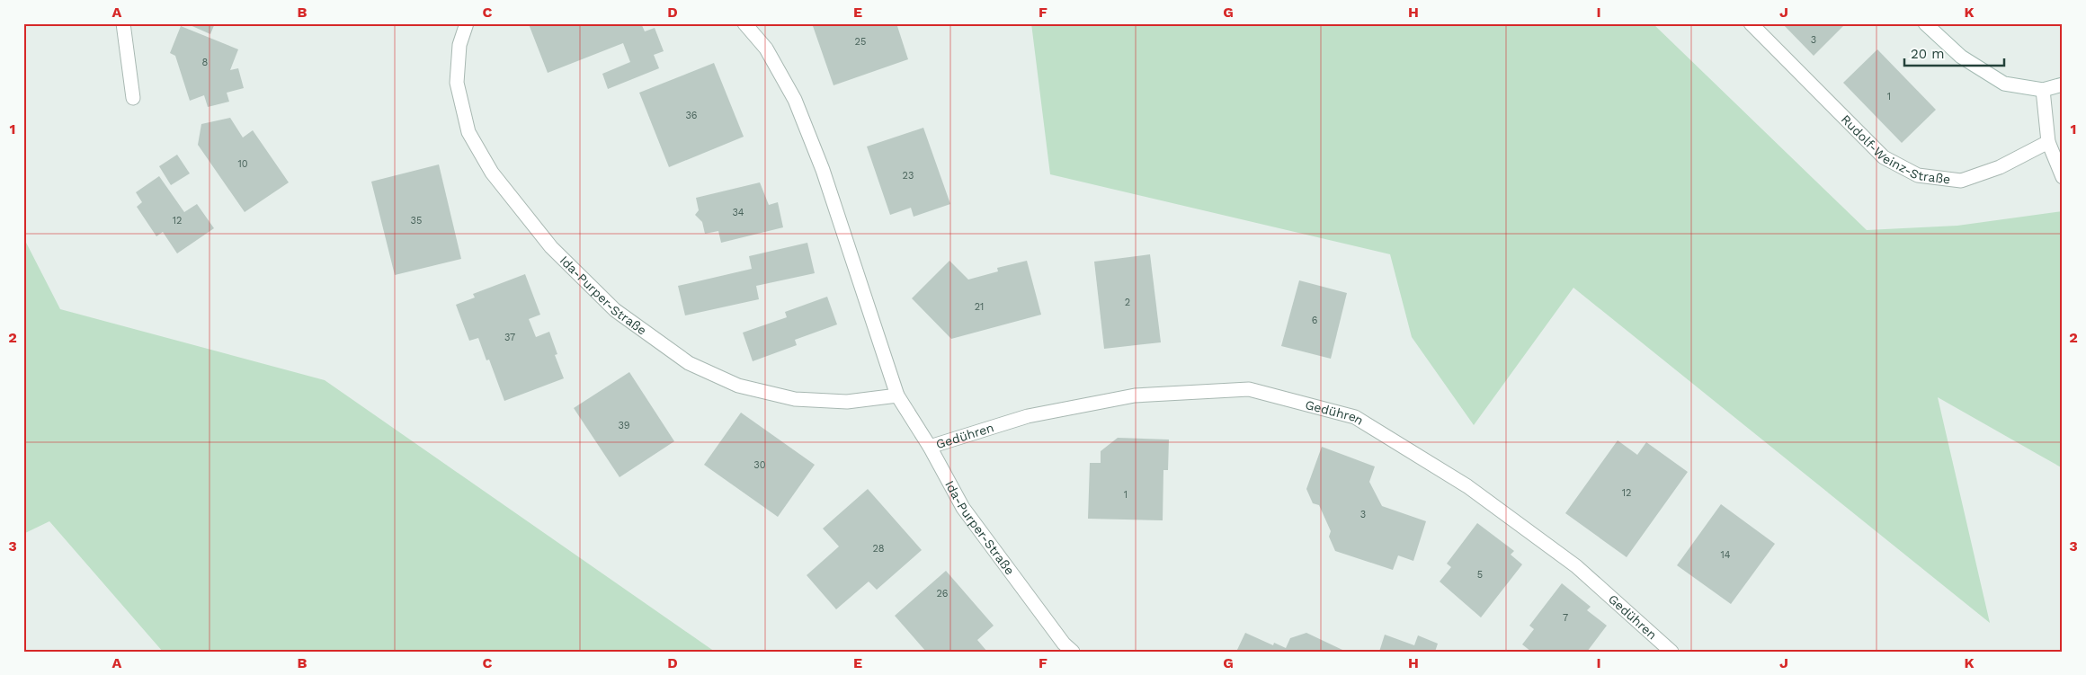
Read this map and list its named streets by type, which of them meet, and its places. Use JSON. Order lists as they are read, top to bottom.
{
  "streets": {
    "street": ["Rudolf-Weinz-Straße", "Ida-Purper-Straße", "Gedühren"]
  },
  "crossings": [
    ["Ida-Purper-Straße", "Gedühren"]
  ],
  "house_numbers": [
    "3",
    "25",
    "8",
    "1",
    "36",
    "10",
    "23",
    "34",
    "12",
    "35",
    "2",
    "21",
    "6",
    "37",
    "39",
    "30",
    "12",
    "1",
    "3",
    "28",
    "14",
    "5",
    "26",
    "7"
  ],
  "scale_bar": "20 m",
  "grid": {
    "columns": [
      "A",
      "B",
      "C",
      "D",
      "E",
      "F",
      "G",
      "H",
      "I",
      "J",
      "K"
    ],
    "rows": ["1", "2", "3"]
  }
}
